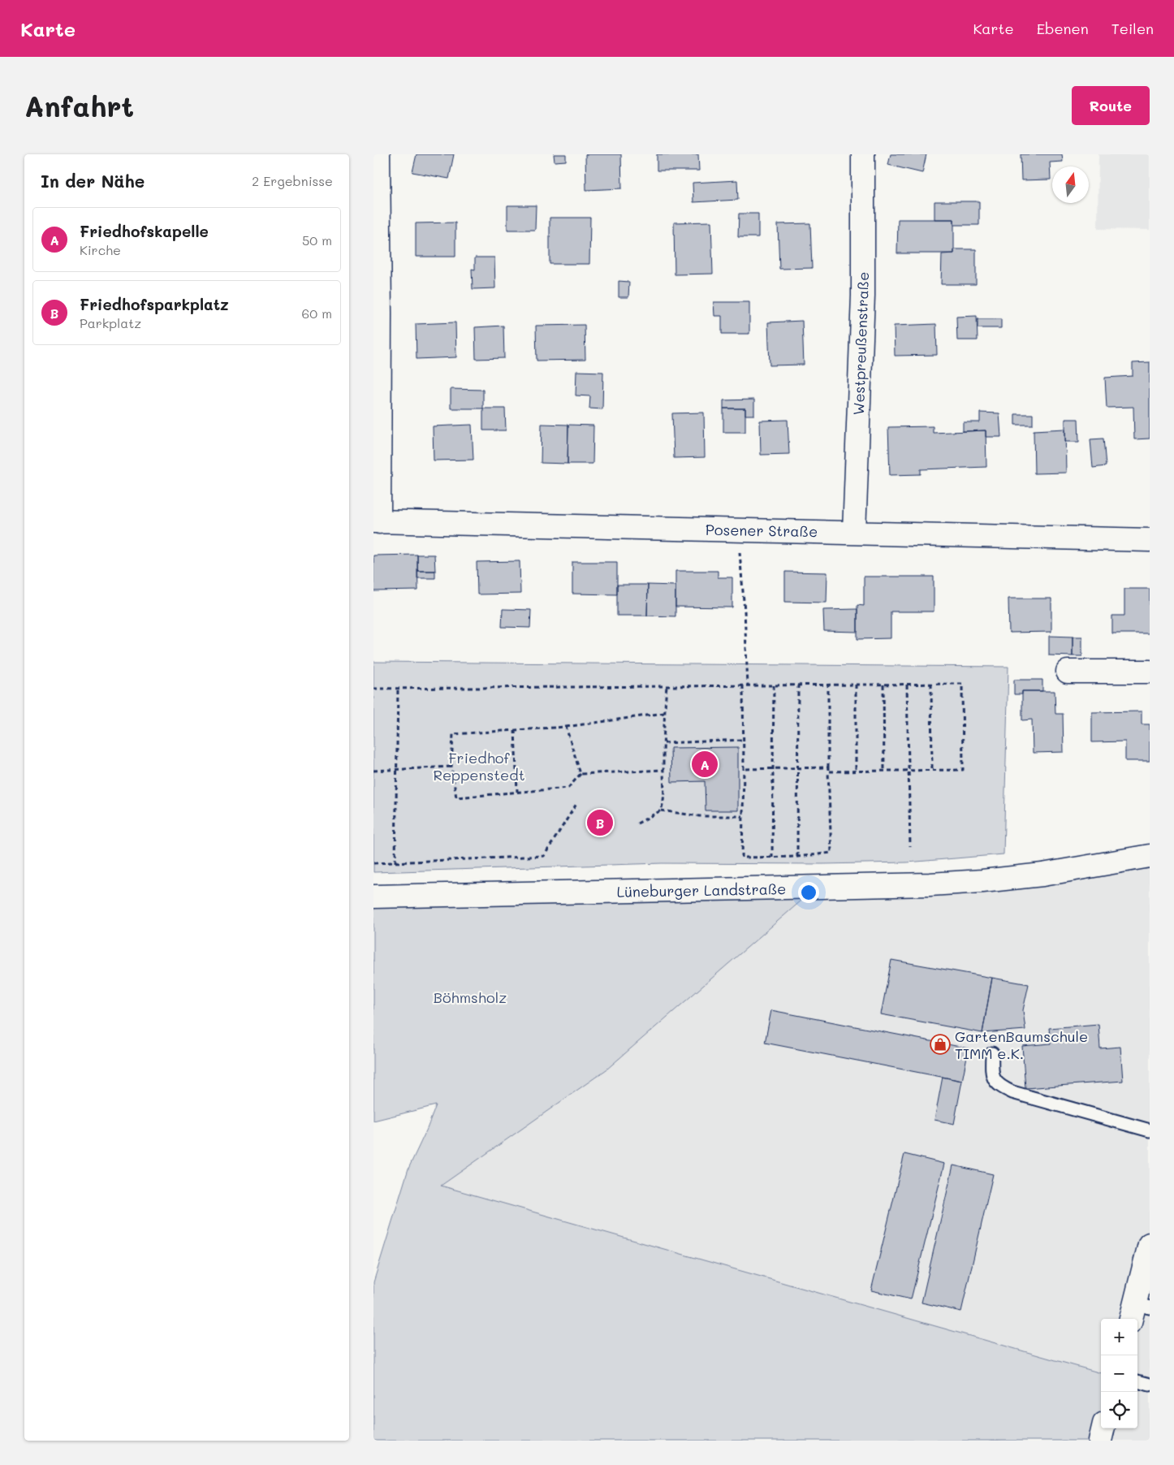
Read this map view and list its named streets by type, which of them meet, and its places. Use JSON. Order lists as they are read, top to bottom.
{
  "streets": {
    "street": ["Westpreußenstraße", "Posener Straße", "Lüneburger Landstraße"]
  },
  "crossings": [
    ["Westpreußenstraße", "Posener Straße"]
  ],
  "parks": ["Friedhof Reppenstedt", "Böhmsholz"],
  "places": {
    "shop": ["GartenBaumschule TIMM e.K."]
  },
  "north": "top",
  "page": {
    "header": "Karte",
    "nav": ["Karte", "Ebenen", "Teilen"],
    "buttons": "Route",
    "title": "Anfahrt",
    "heading": ["In der Nähe", "2 Ergebnisse"],
    "list": [
      {
        "mark": "A",
        "name": "Friedhofskapelle",
        "note": "Kirche",
        "value": "50 m"
      },
      {
        "mark": "B",
        "name": "Friedhofsparkplatz",
        "note": "Parkplatz",
        "value": "60 m"
      }
    ],
    "pins": ["A", "B"],
    "map_buttons": ["+", "−"]
  }
}
